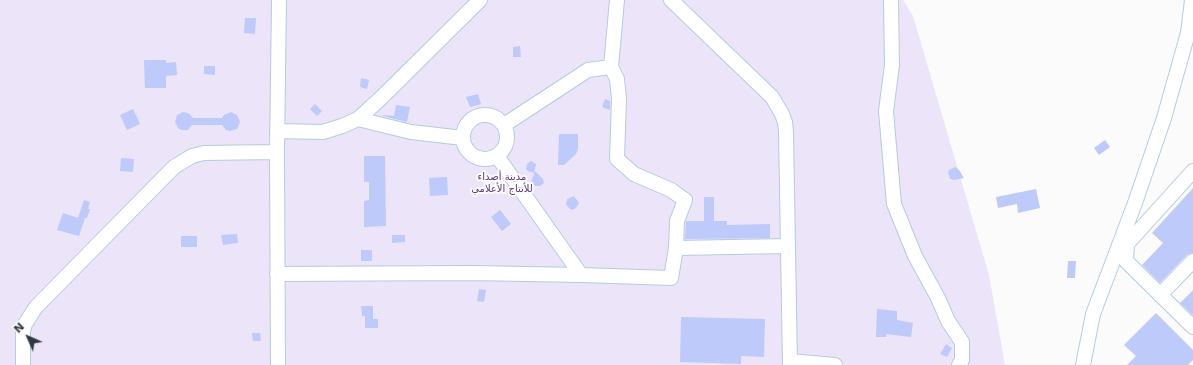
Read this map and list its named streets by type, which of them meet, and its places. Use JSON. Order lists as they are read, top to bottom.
{
  "parks": ["مدينة أصداء للأنتاج الأعلامي"],
  "north": "top left"
}
